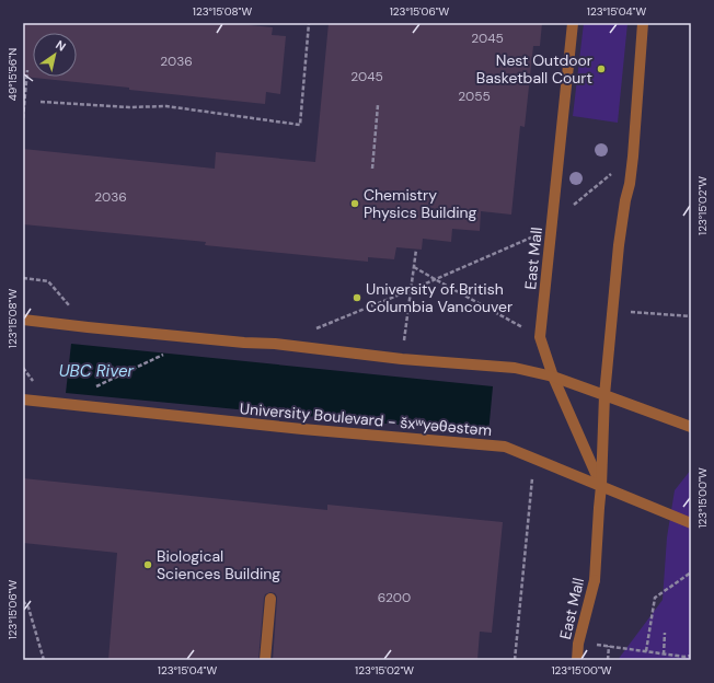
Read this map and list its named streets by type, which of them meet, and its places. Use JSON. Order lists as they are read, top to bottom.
{
  "streets": {
    "street": ["East Mall", "University Boulevard - šxʷyəθəstəm"]
  },
  "crossings": [
    ["East Mall", "University Boulevard - šxʷyəθəstəm"]
  ],
  "water": ["UBC River"],
  "places": [
    "Nest Outdoor Basketball Court",
    "Chemistry Physics Building",
    "University of British Columbia Vancouver",
    "Biological Sciences Building"
  ],
  "house_numbers": [
    "2045",
    "2036",
    "2045",
    "2055",
    "2036",
    "6200"
  ],
  "north": "top right",
  "coordinates": [
    "123°15'08\"W",
    "123°15'06\"W",
    "123°15'04\"W",
    "49°15'56\"N",
    "123°15'02\"W",
    "123°15'00\"W"
  ]
}
